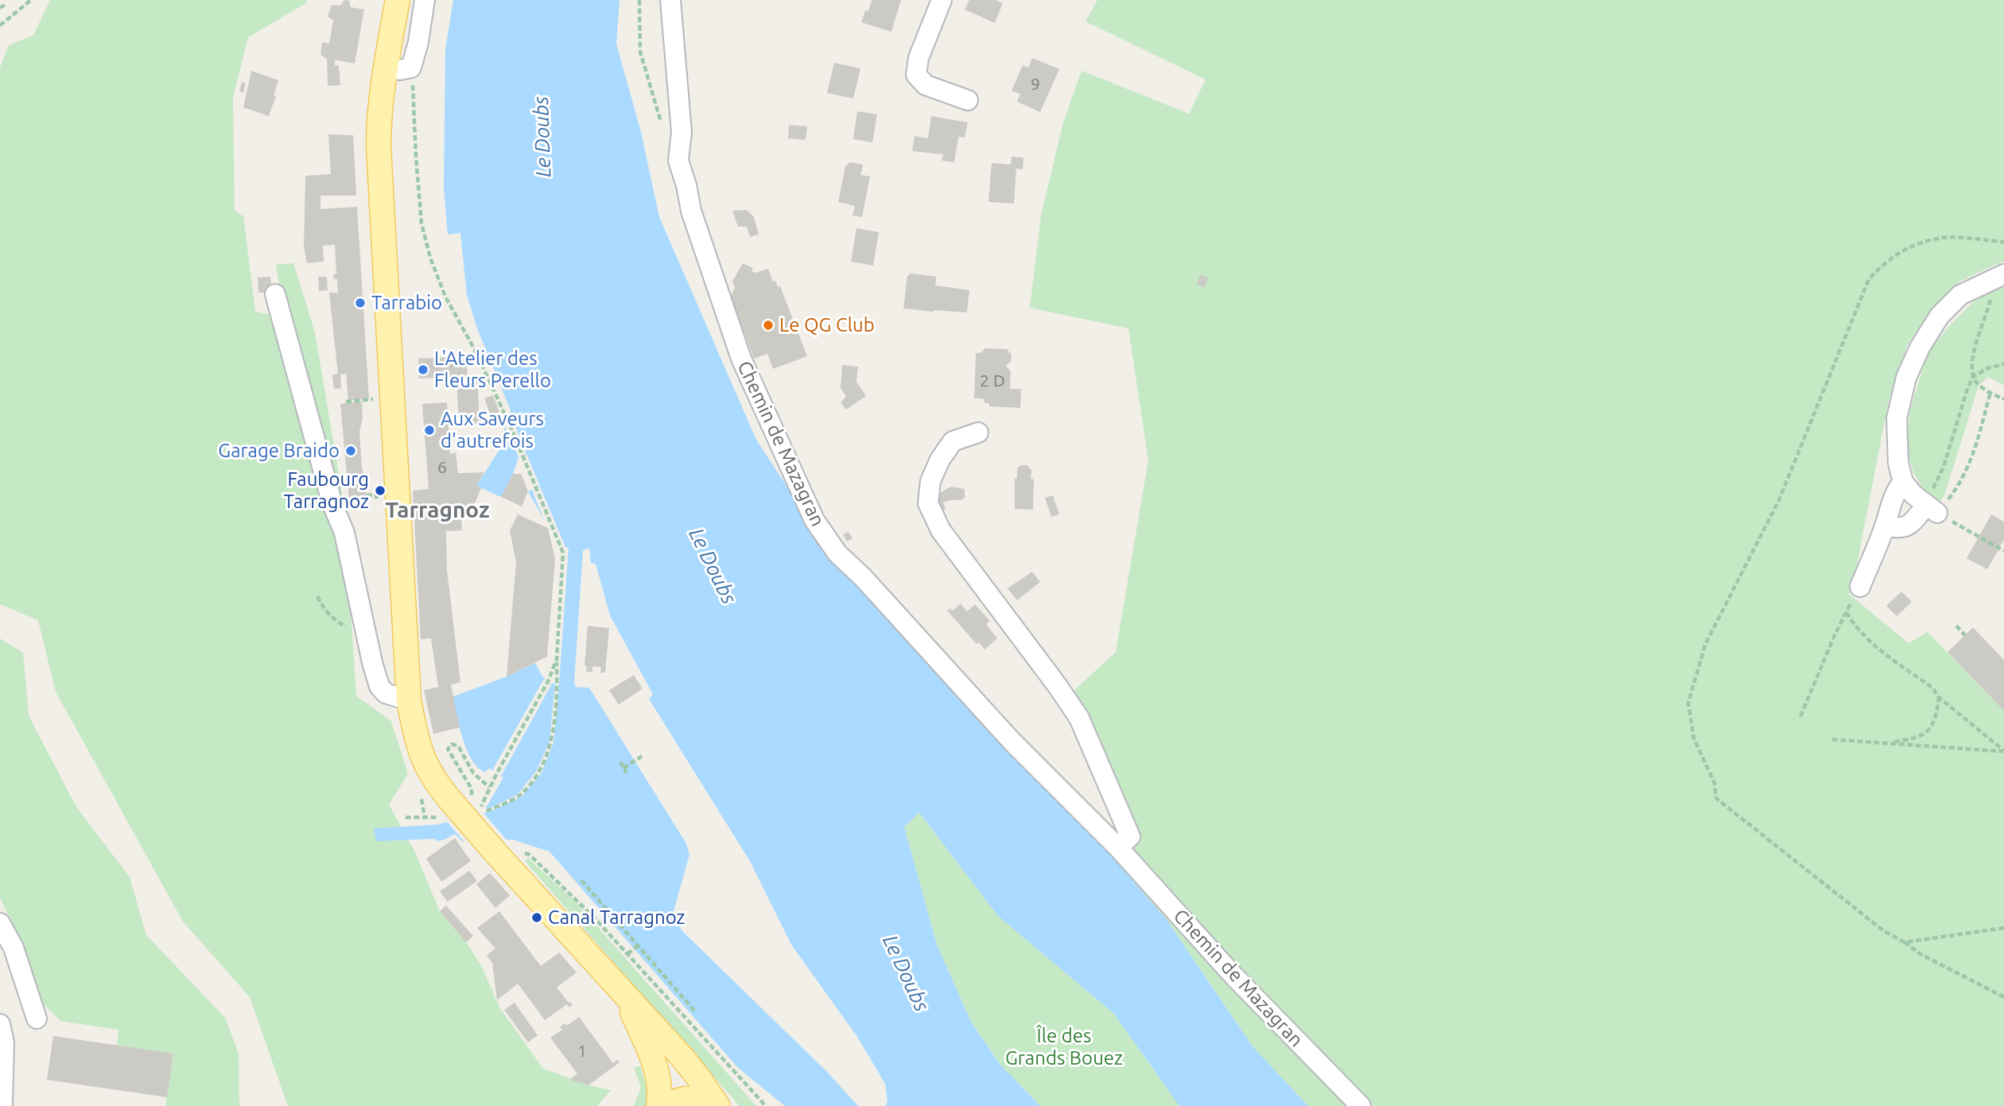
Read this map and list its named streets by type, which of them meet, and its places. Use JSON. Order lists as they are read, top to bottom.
{
  "streets": {
    "street": ["Chemin de Mazagran"]
  },
  "districts": ["Tarragnoz"],
  "water": ["Le Doubs"],
  "parks": ["Île des Grands Bouez"],
  "places": [
    "Tarrabio",
    "Le QG Club",
    "L'Atelier des Fleurs Perello",
    "Aux Saveurs d'autrefois",
    "Garage Braido",
    "Faubourg Tarragnoz",
    "Canal Tarragnoz"
  ],
  "house_numbers": [
    "9",
    "2 D",
    "6",
    "1"
  ]
}
